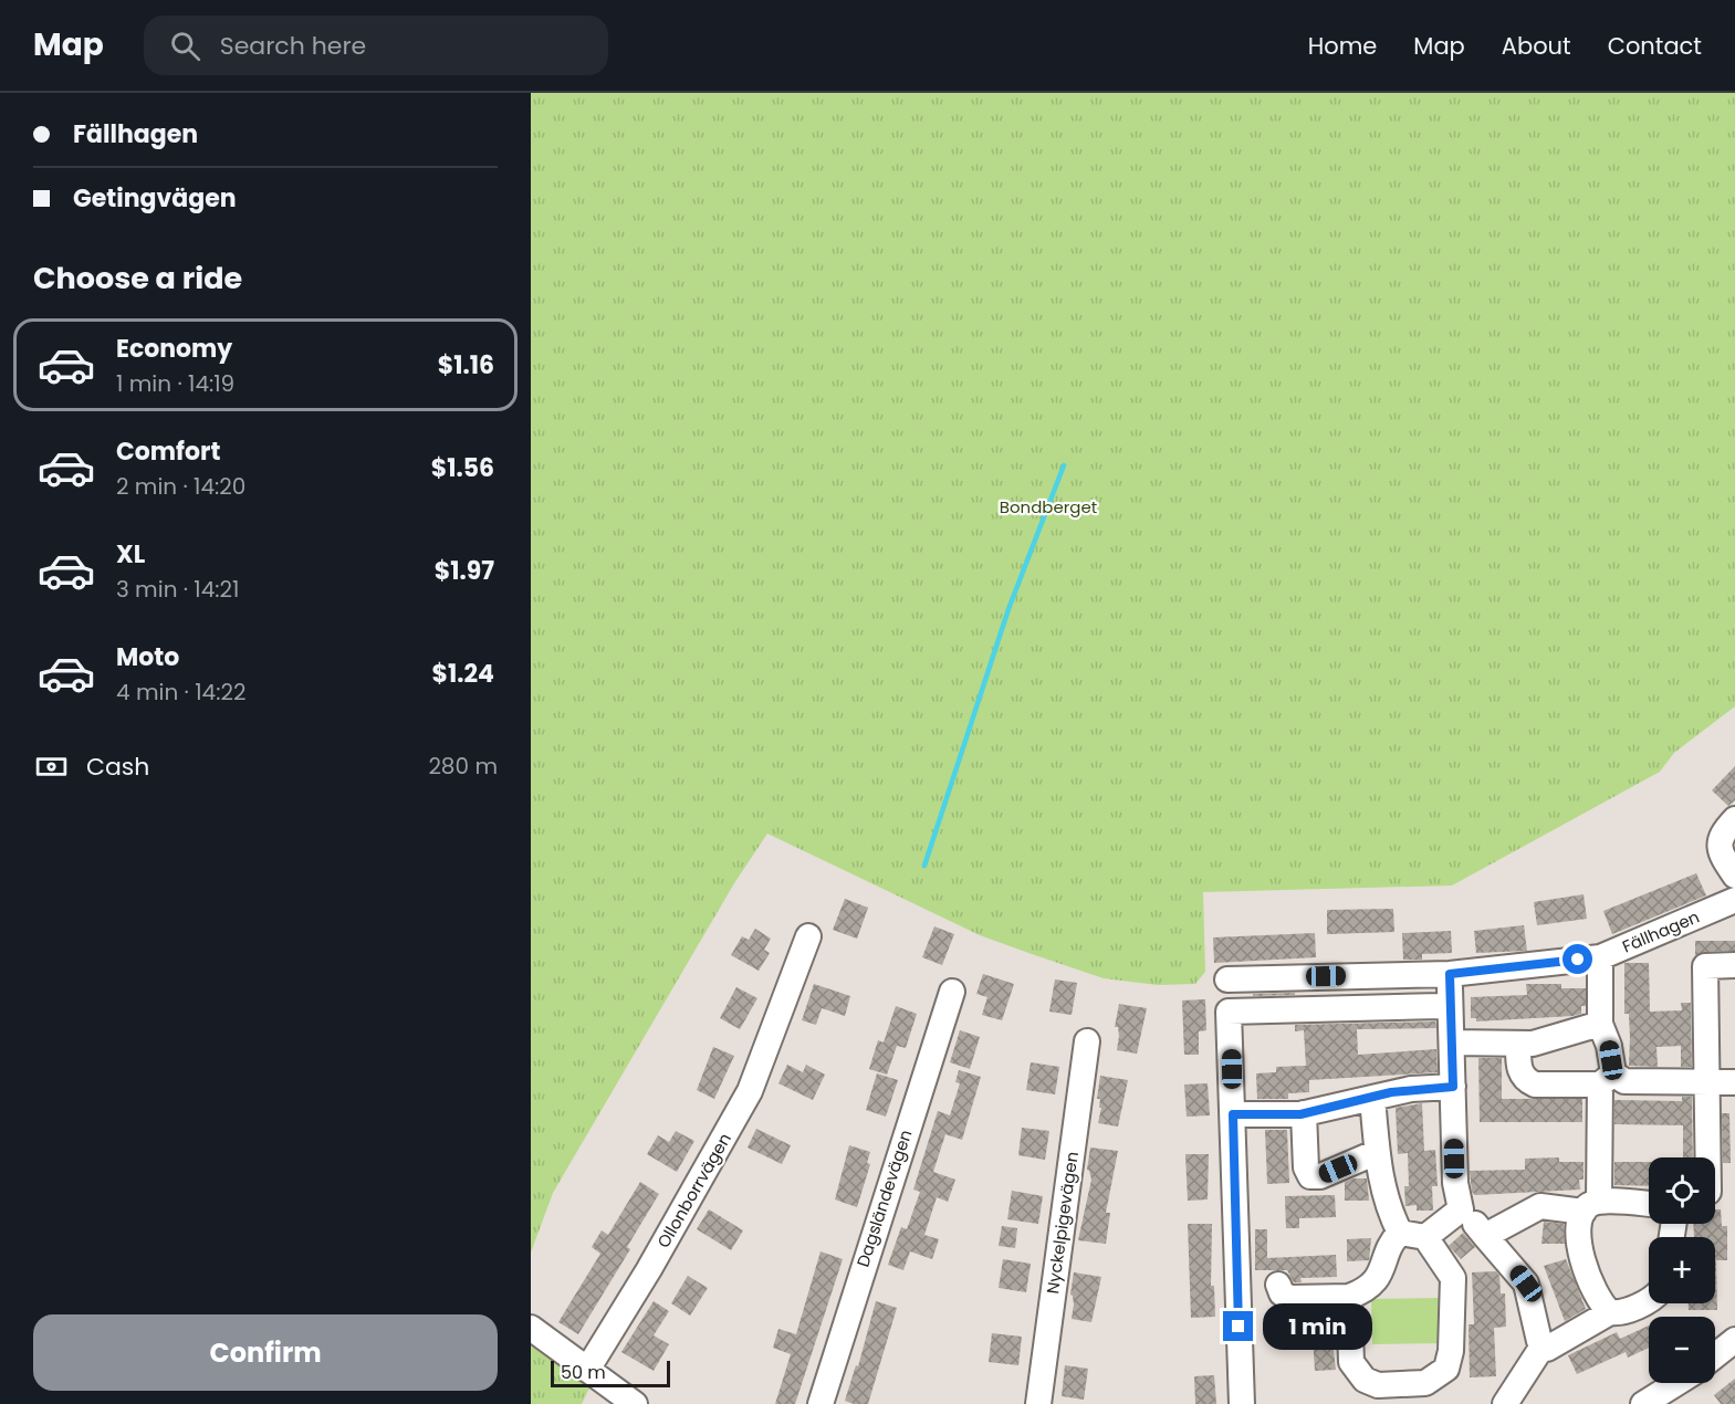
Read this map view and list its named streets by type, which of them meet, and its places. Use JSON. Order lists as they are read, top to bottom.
{
  "streets": {
    "street": [
      "Fällhagen",
      "Ollonborrvägen",
      "Dagsländevägen",
      "Nyckelpigevägen"
    ]
  },
  "parks": ["Bondberget"],
  "scale_bar": "50 m",
  "page": {
    "header": "Map",
    "search": "Search here",
    "nav": [
      "Home",
      "Map",
      "About",
      "Contact"
    ],
    "banner": ["Fällhagen", "Getingvägen"],
    "heading": "Choose a ride",
    "list": [
      {
        "name": "Economy",
        "note": "1 min · 14:19",
        "value": "$1.16"
      },
      {
        "name": "Comfort",
        "note": "2 min · 14:20",
        "value": "$1.56"
      },
      {
        "name": "XL",
        "note": "3 min · 14:21",
        "value": "$1.97"
      },
      {
        "name": "Moto",
        "note": "4 min · 14:22",
        "value": "$1.24"
      }
    ],
    "pay": ["Cash", "280 m"],
    "map_buttons": ["+", "−"],
    "buttons": "Confirm",
    "bubble": "1 min",
    "scale": "50 m"
  }
}
